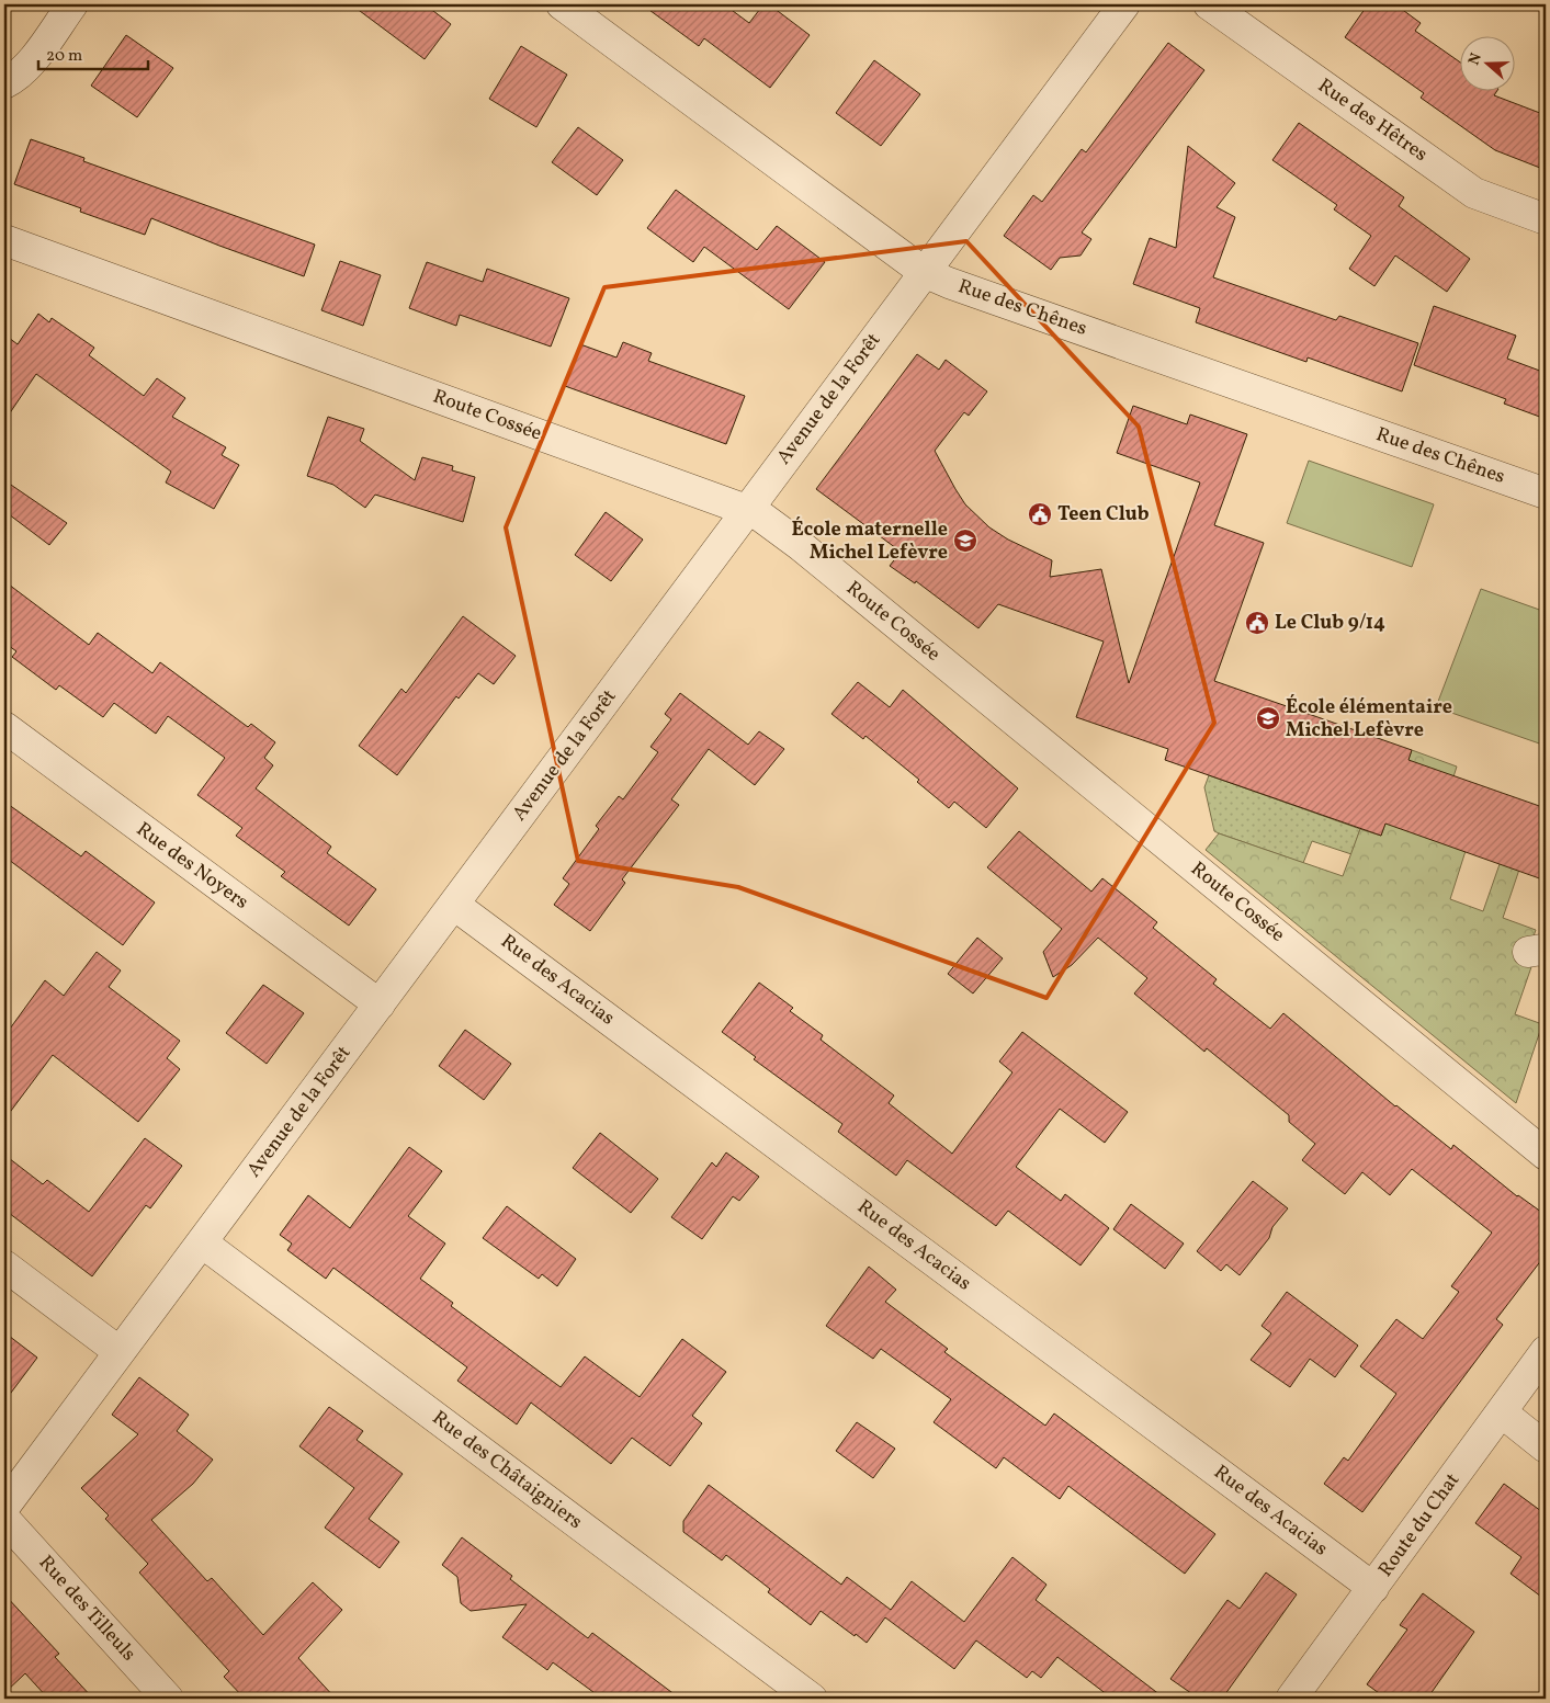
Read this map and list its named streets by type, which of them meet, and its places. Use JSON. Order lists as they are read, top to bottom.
{
  "streets": {
    "street": [
      "Rue des Hêtres",
      "Rue des Chênes",
      "Avenue de la Forêt",
      "Route Cossée",
      "Rue des Noyers",
      "Rue des Acacias",
      "Rue des Châtaigniers",
      "Route du Chat",
      "Rue des Tilleuls"
    ]
  },
  "crossings": [
    ["Rue des Chênes", "Avenue de la Forêt"],
    ["Avenue de la Forêt", "Route Cossée"],
    ["Avenue de la Forêt", "Rue des Noyers"],
    ["Avenue de la Forêt", "Rue des Acacias"],
    ["Avenue de la Forêt", "Rue des Châtaigniers"],
    ["Rue des Acacias", "Route du Chat"]
  ],
  "places": {
    "public building": ["Teen Club", "Le Club 9/14"],
    "school or university": ["École maternelle Michel Lefèvre", "École élémentaire Michel Lefèvre"]
  },
  "scale_bar": "20 m",
  "north": "left"
}
